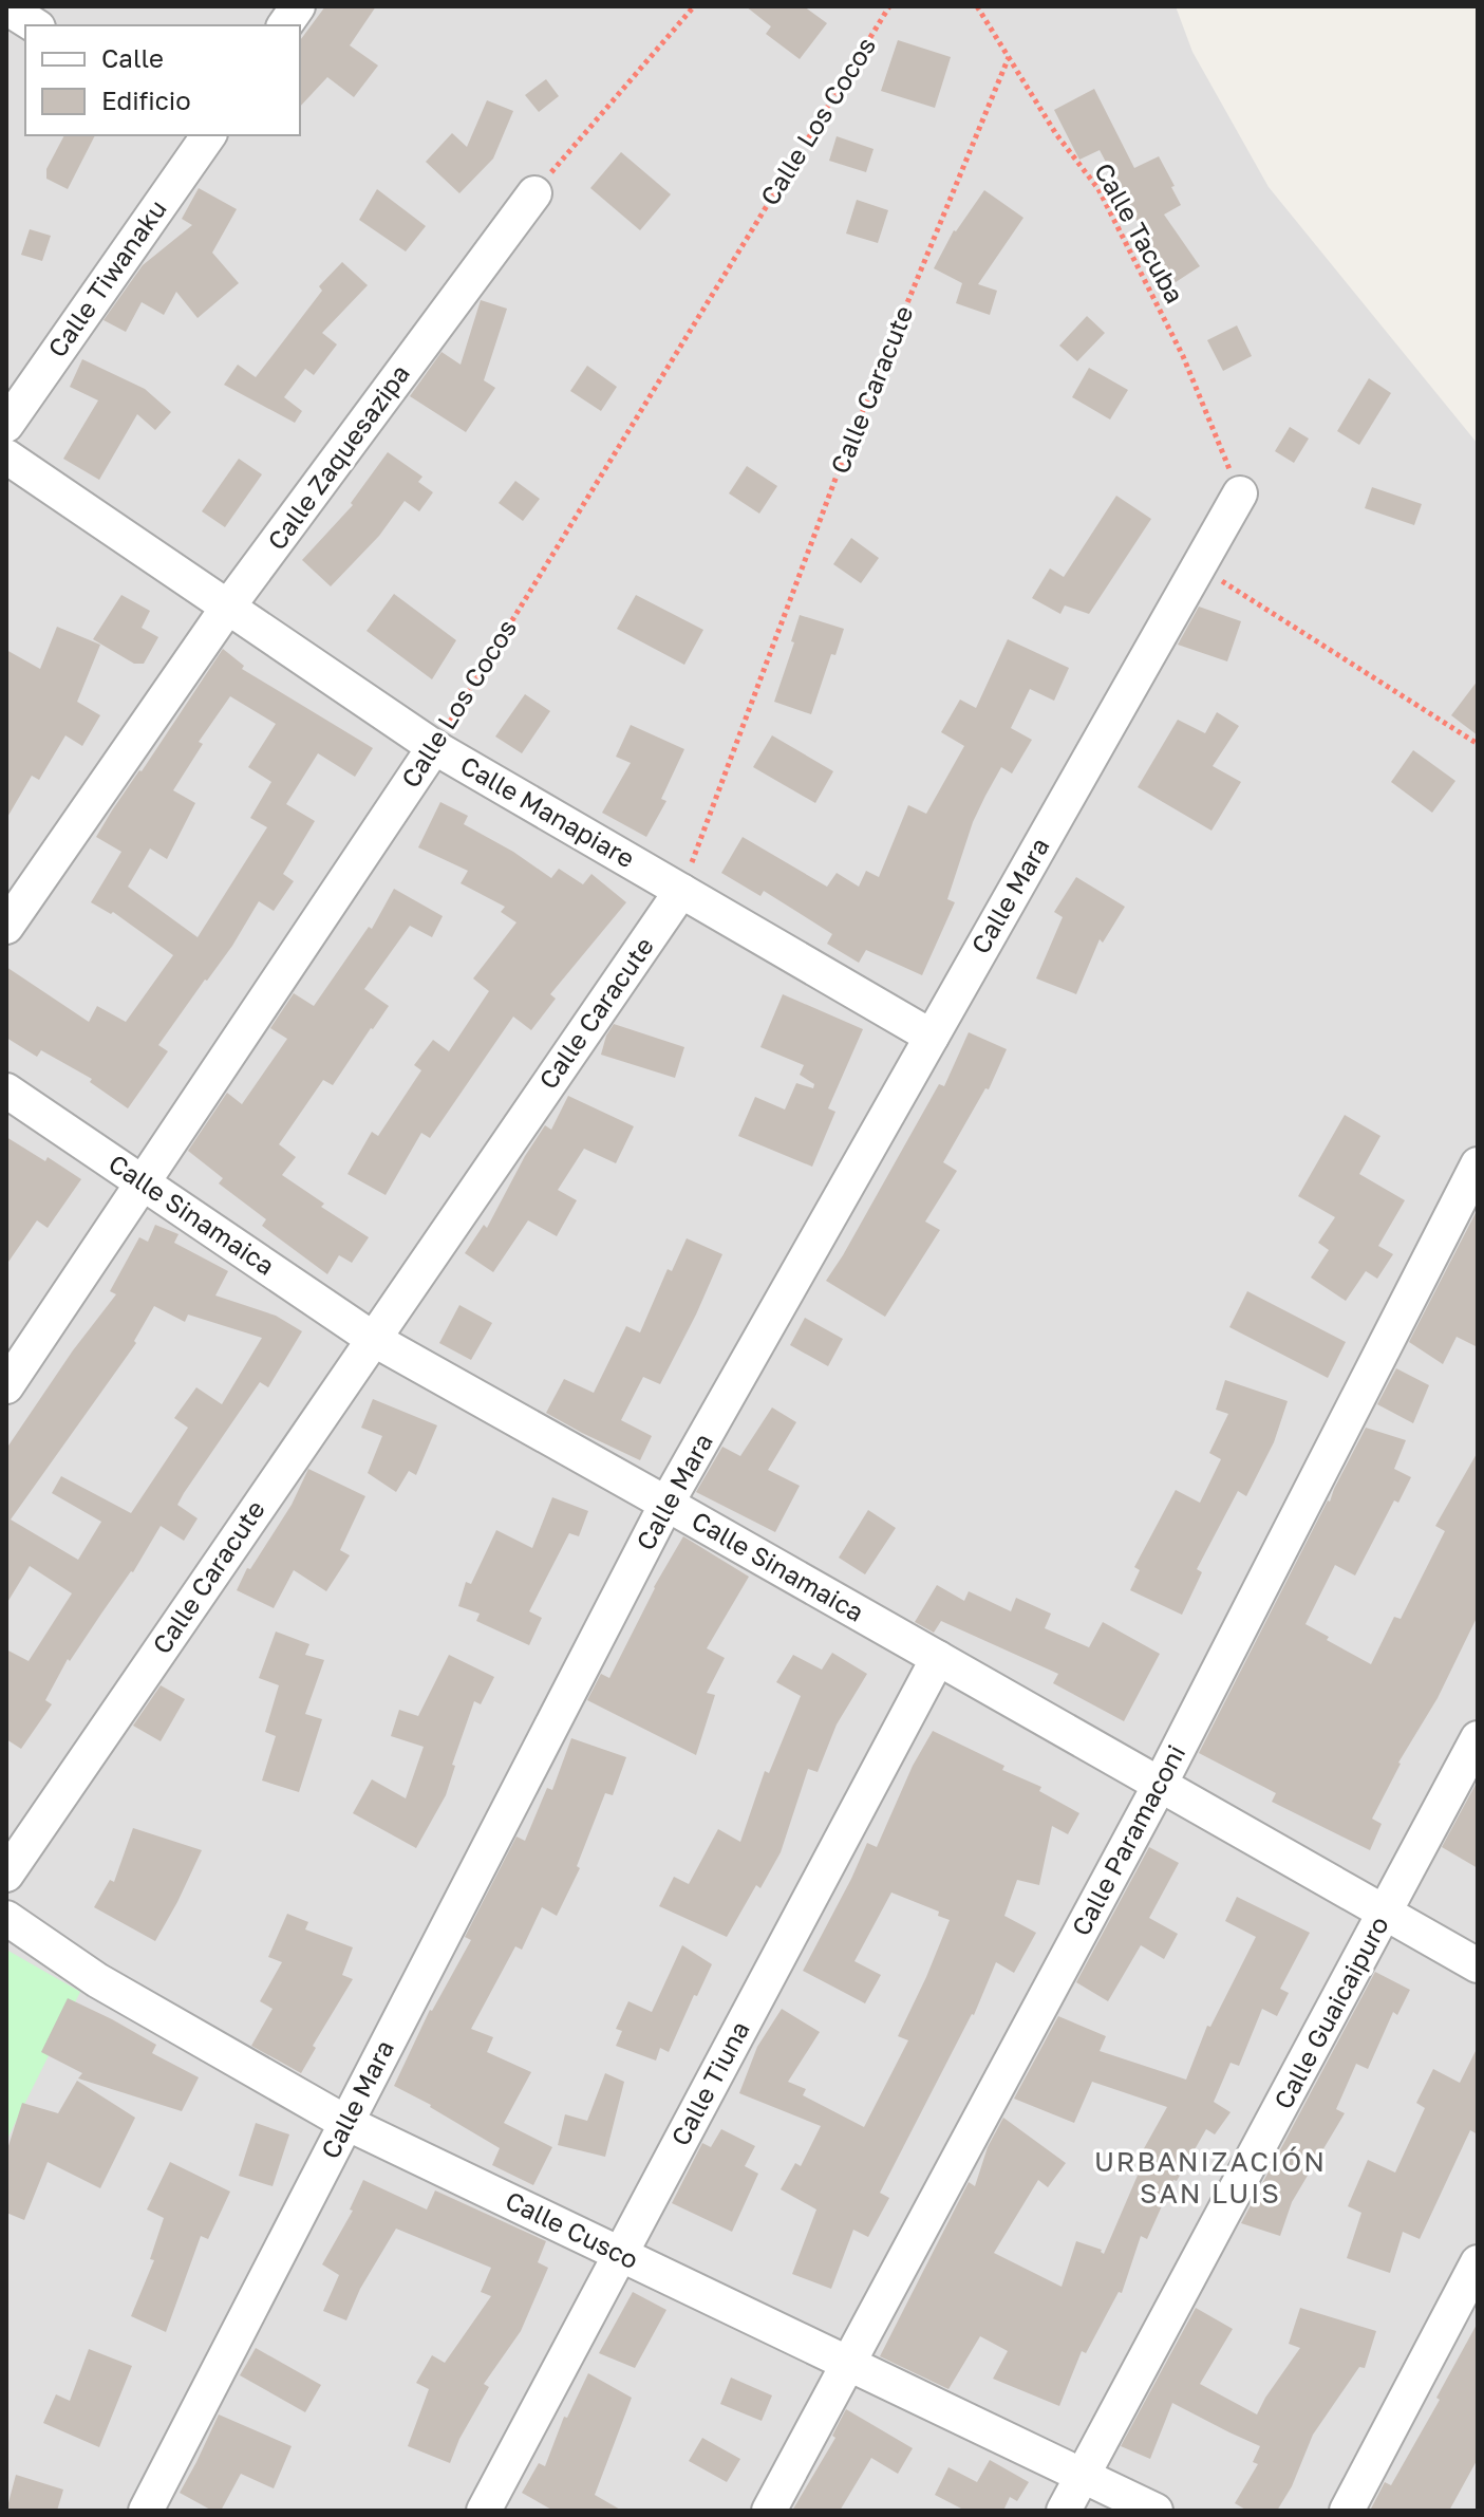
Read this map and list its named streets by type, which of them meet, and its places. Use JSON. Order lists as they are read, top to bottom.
{
  "streets": {
    "street": [
      "Calle Los Cocos",
      "Calle Tiwanaku",
      "Calle Caracute",
      "Calle Zaquesazipa",
      "Calle Manapiare",
      "Calle Mara",
      "Calle Sinamaica",
      "Calle Paramaconi",
      "Calle Guaicaipuro",
      "Calle Tiuna",
      "Calle Cusco"
    ],
    "path": ["Calle Tacuba"]
  },
  "crossings": [
    ["Calle Los Cocos", "Calle Manapiare"],
    ["Calle Los Cocos", "Calle Sinamaica"],
    ["Calle Tacuba", "Calle Caracute"],
    ["Calle Tacuba", "Calle Mara"],
    ["Calle Caracute", "Calle Manapiare"],
    ["Calle Caracute", "Calle Sinamaica"],
    ["Calle Zaquesazipa", "Calle Manapiare"],
    ["Calle Manapiare", "Calle Mara"],
    ["Calle Mara", "Calle Sinamaica"],
    ["Calle Mara", "Calle Cusco"],
    ["Calle Sinamaica", "Calle Paramaconi"],
    ["Calle Sinamaica", "Calle Guaicaipuro"],
    ["Calle Sinamaica", "Calle Tiuna"],
    ["Calle Paramaconi", "Calle Cusco"],
    ["Calle Guaicaipuro", "Calle Cusco"],
    ["Calle Tiuna", "Calle Cusco"]
  ],
  "districts": ["URBANIZACIÓN SAN LUIS"],
  "legend": ["Calle", "Edificio"]
}
